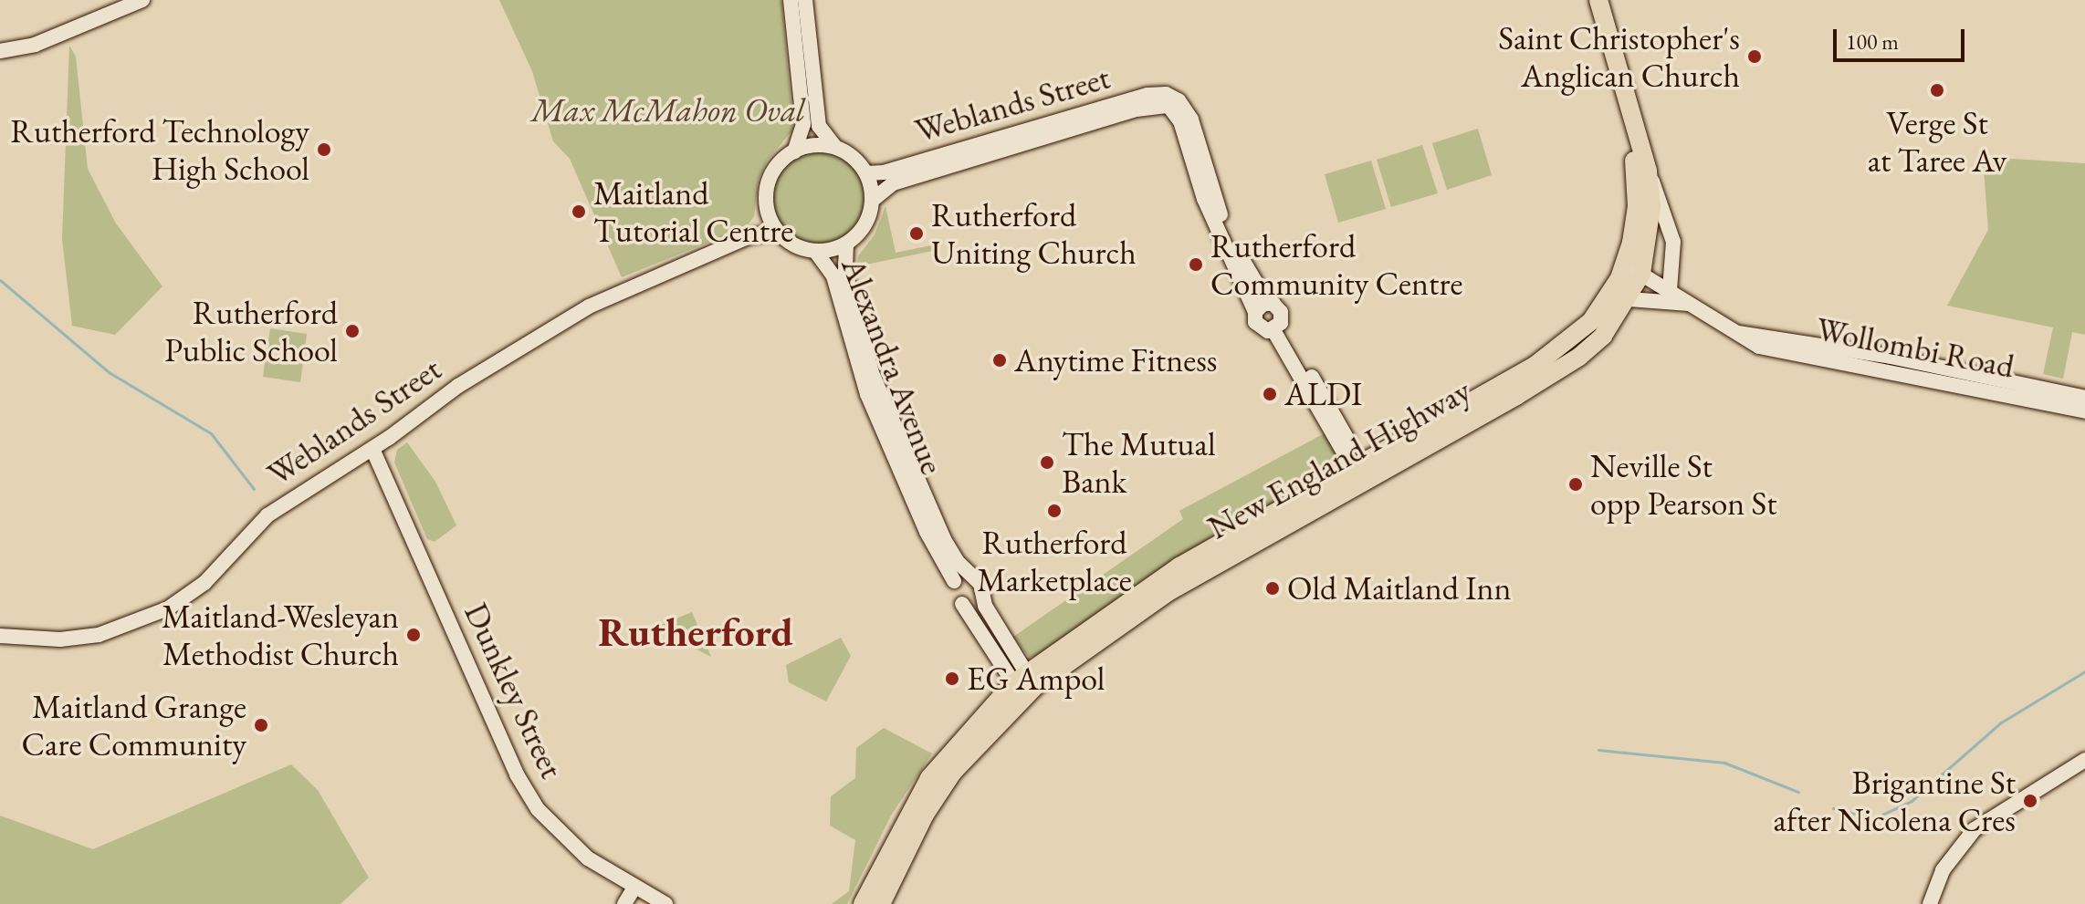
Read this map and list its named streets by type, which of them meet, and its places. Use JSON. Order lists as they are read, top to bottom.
{
  "streets": {
    "highway": ["New England Highway"],
    "street": [
      "Weblands Street",
      "Wollombi Road",
      "Alexandra Avenue",
      "Dunkley Street"
    ]
  },
  "crossings": [
    ["Weblands Street", "Alexandra Avenue"],
    ["Weblands Street", "Dunkley Street"],
    ["Wollombi Road", "New England Highway"]
  ],
  "districts": ["Rutherford"],
  "parks": ["Max McMahon Oval"],
  "places": [
    "Saint Christopher's Anglican Church",
    "Verge St at Taree Av",
    "Rutherford Technology High School",
    "Maitland Tutorial Centre",
    "Rutherford Uniting Church",
    "Rutherford Community Centre",
    "Rutherford Public School",
    "Anytime Fitness",
    "ALDI",
    "The Mutual Bank",
    "Neville St opp Pearson St",
    "Rutherford Marketplace",
    "Old Maitland Inn",
    "Maitland-Wesleyan Methodist Church",
    "EG Ampol",
    "Maitland Grange Care Community",
    "Brigantine St after Nicolena Cres"
  ],
  "scale_bar": "100 m"
}
